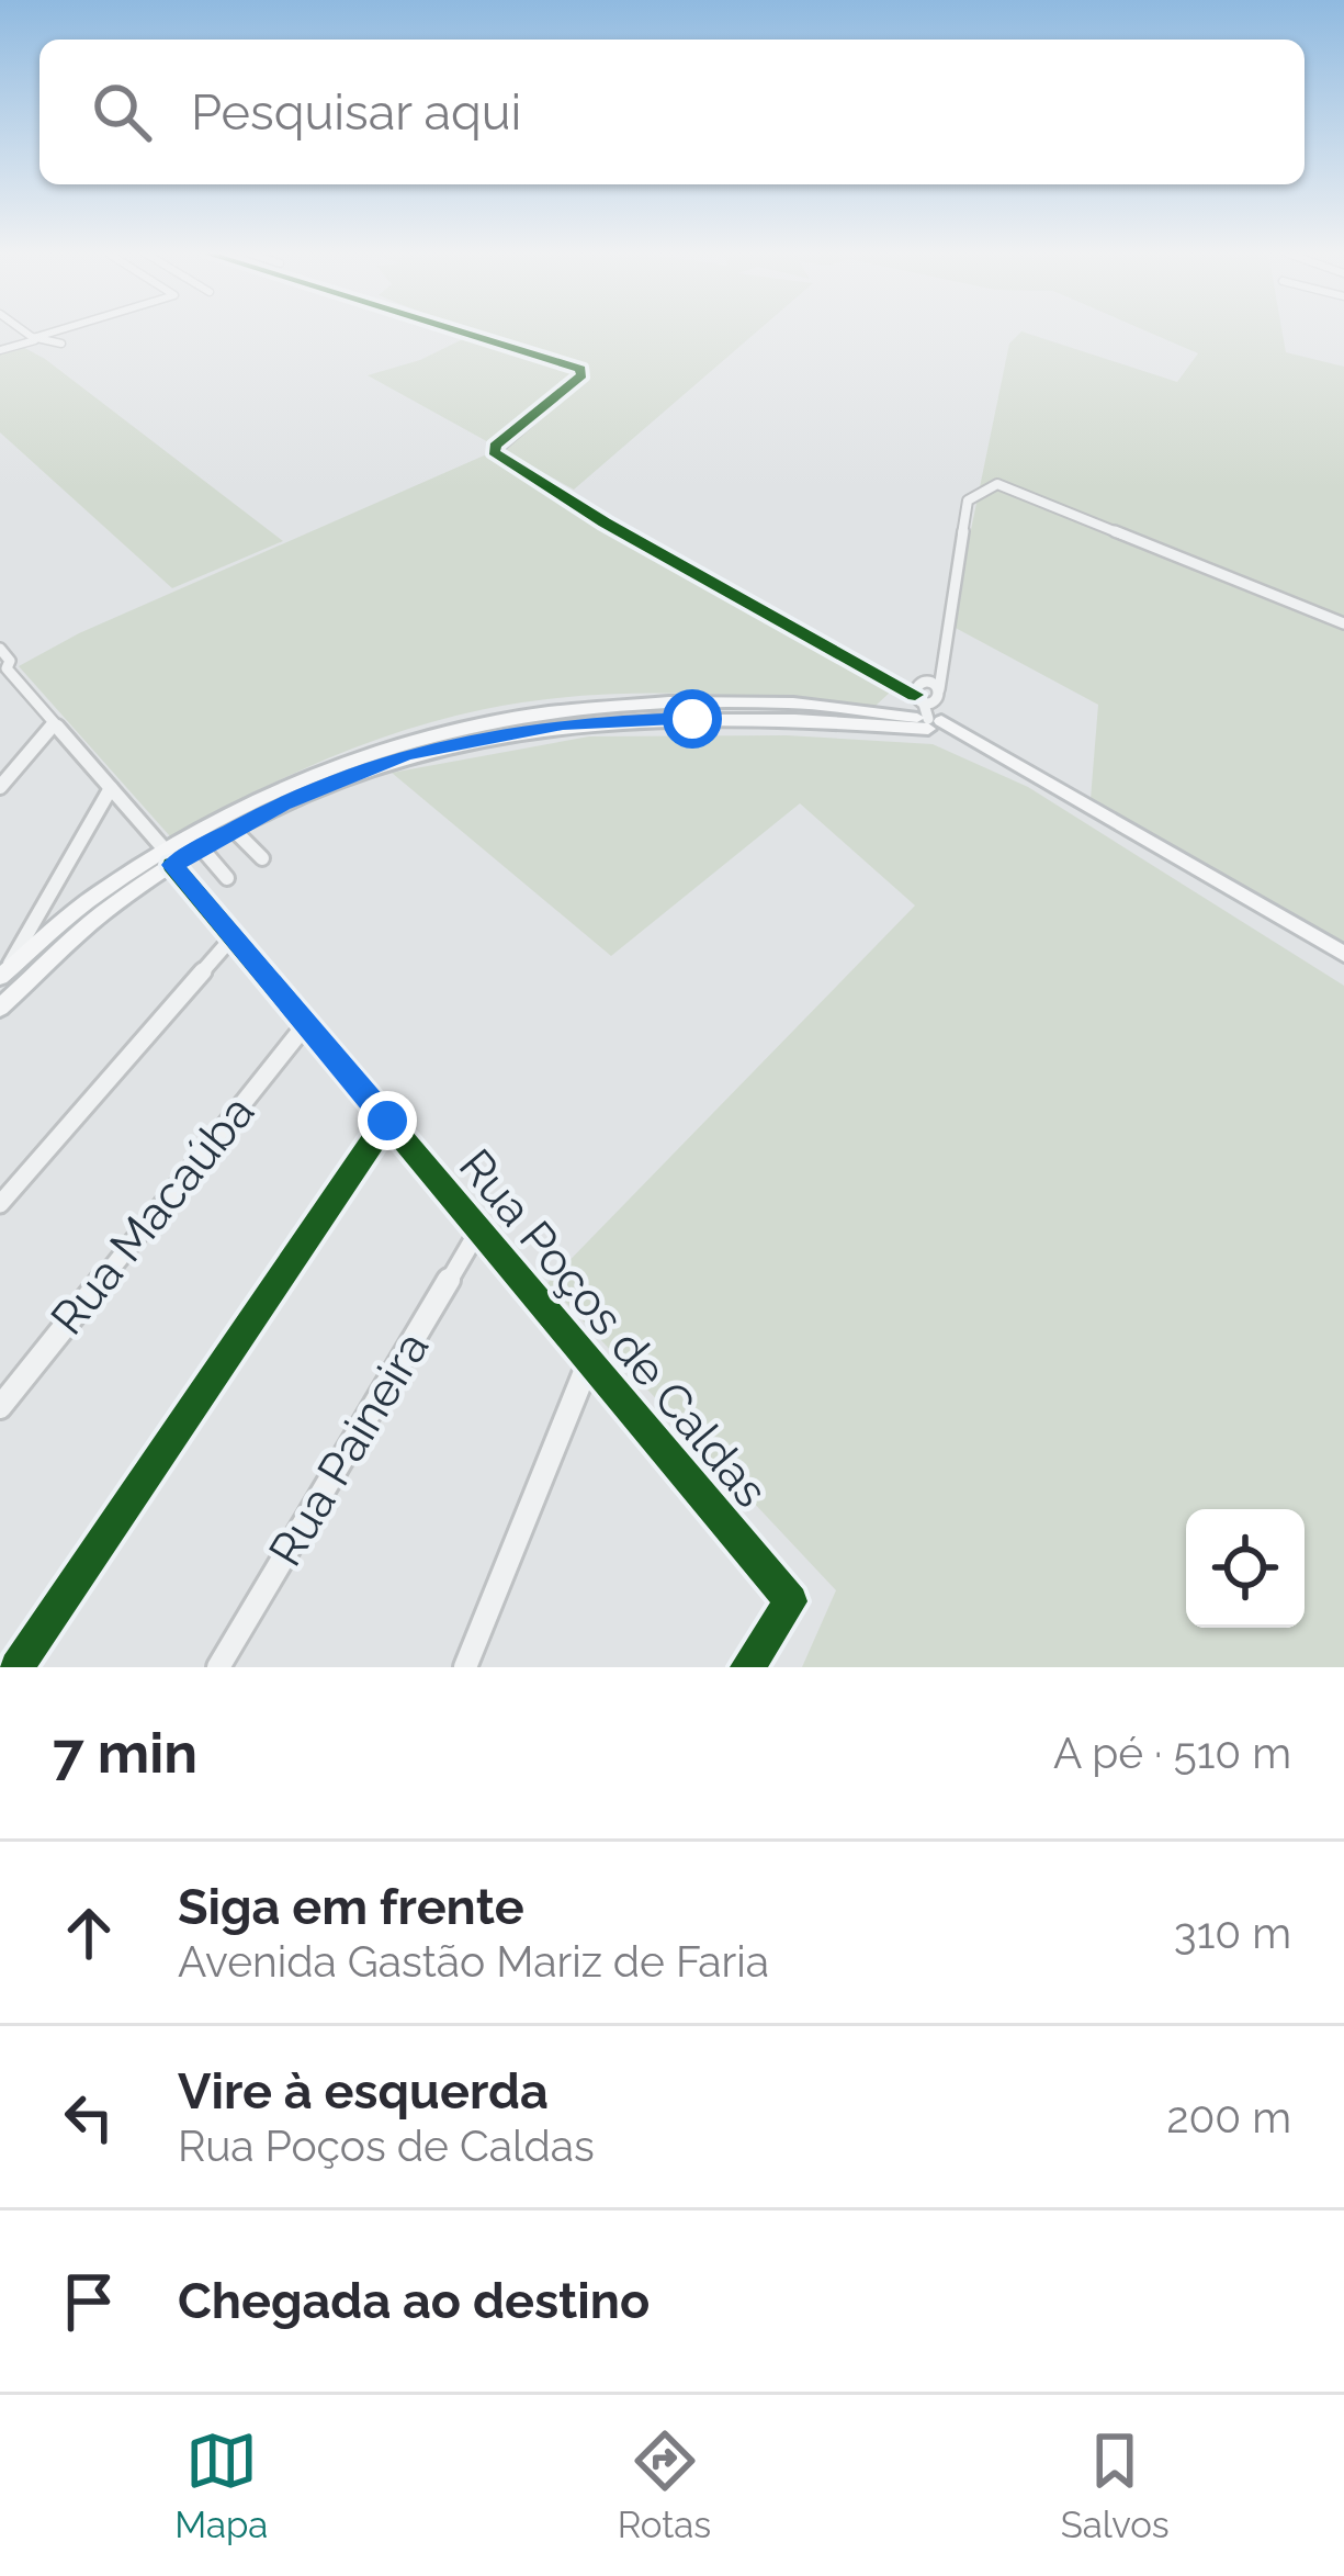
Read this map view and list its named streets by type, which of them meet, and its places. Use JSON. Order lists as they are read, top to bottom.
{
  "streets": {
    "street": ["Rua Macaúba", "Rua Poços de Caldas", "Rua Paineira"]
  },
  "crossings": [
    ["Rua Macaúba", "Rua Poços de Caldas"],
    ["Rua Poços de Caldas", "Rua Paineira"]
  ],
  "page": {
    "search": "Pesquisar aqui",
    "heading": ["7 min", "A pé · 510 m"],
    "list": [
      ["Siga em frente", "Avenida Gastão Mariz de Faria", "310 m"],
      ["Vire à esquerda", "Rua Poços de Caldas", "200 m"],
      "Chegada ao destino"
    ],
    "nav": ["Mapa", "Rotas", "Salvos"]
  }
}
